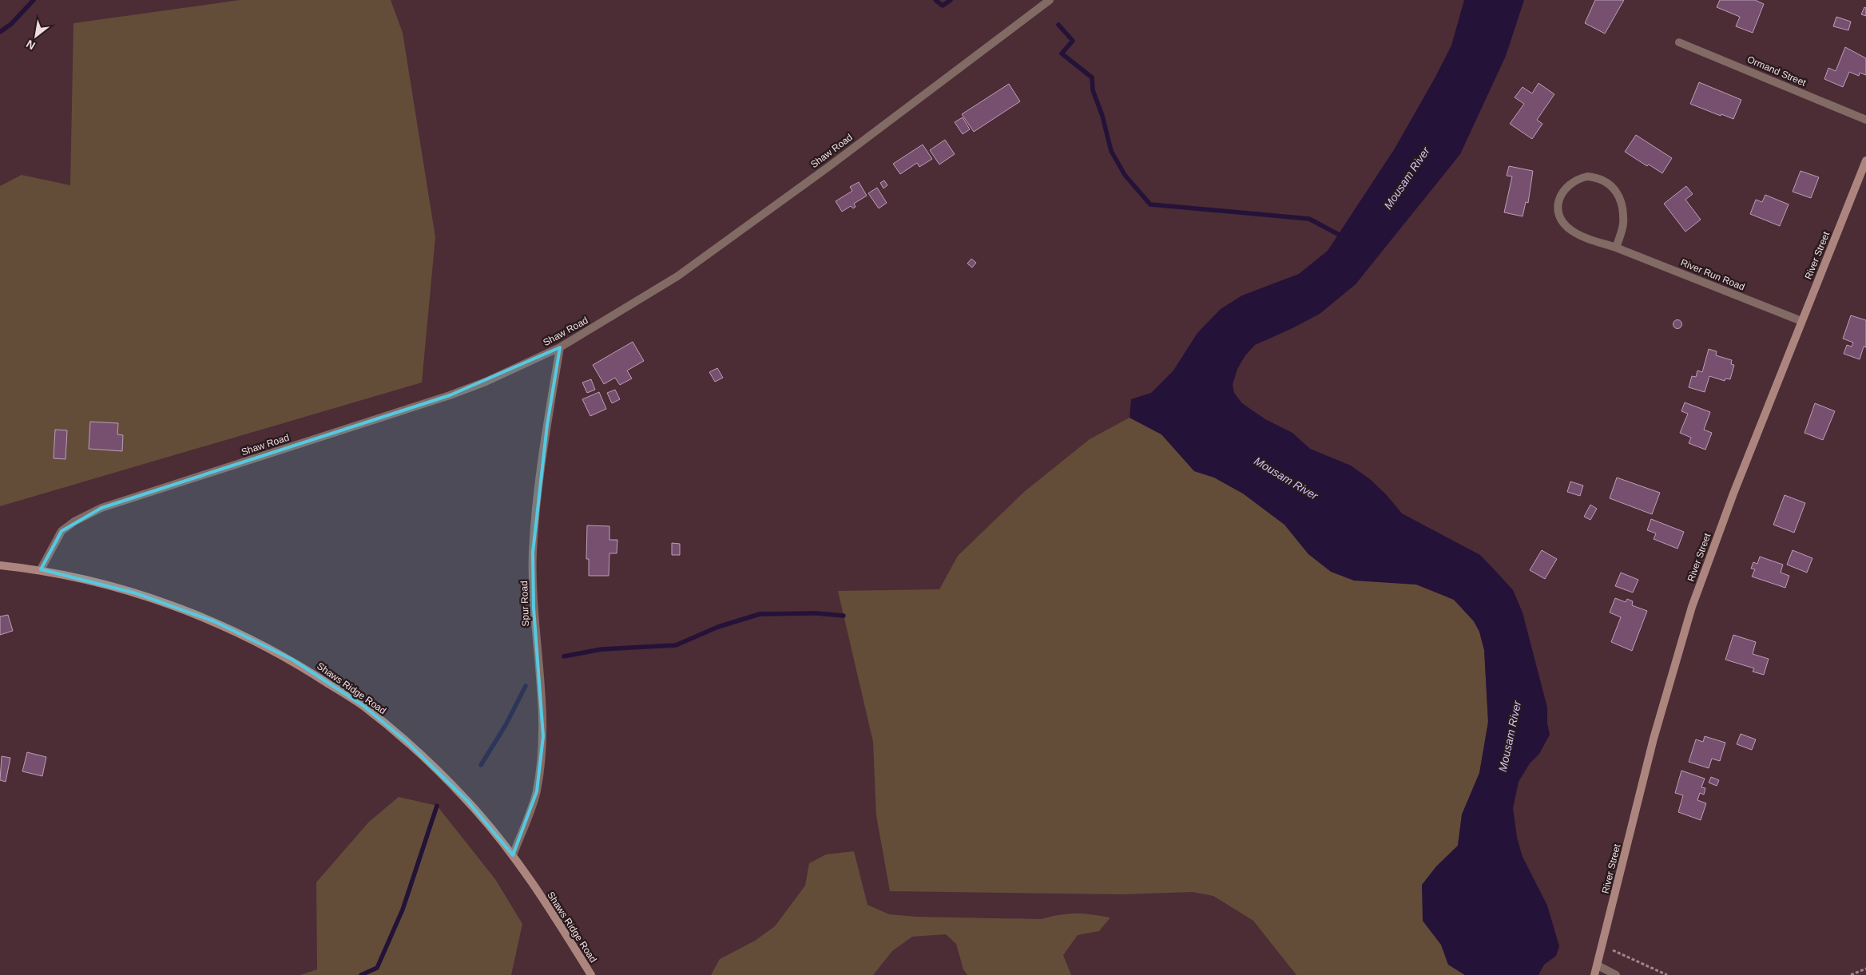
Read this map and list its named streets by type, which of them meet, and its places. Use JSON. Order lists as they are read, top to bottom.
{
  "streets": {
    "street": [
      "Ormand Street",
      "Shaw Road",
      "River Street",
      "River Run Road",
      "Spur Road",
      "Shaws Ridge Road"
    ]
  },
  "crossings": [
    ["Shaw Road", "Spur Road"],
    ["Shaw Road", "Shaws Ridge Road"],
    ["River Street", "River Run Road"],
    ["Spur Road", "Shaws Ridge Road"]
  ],
  "water": ["Mousam River"],
  "north": "bottom left"
}
